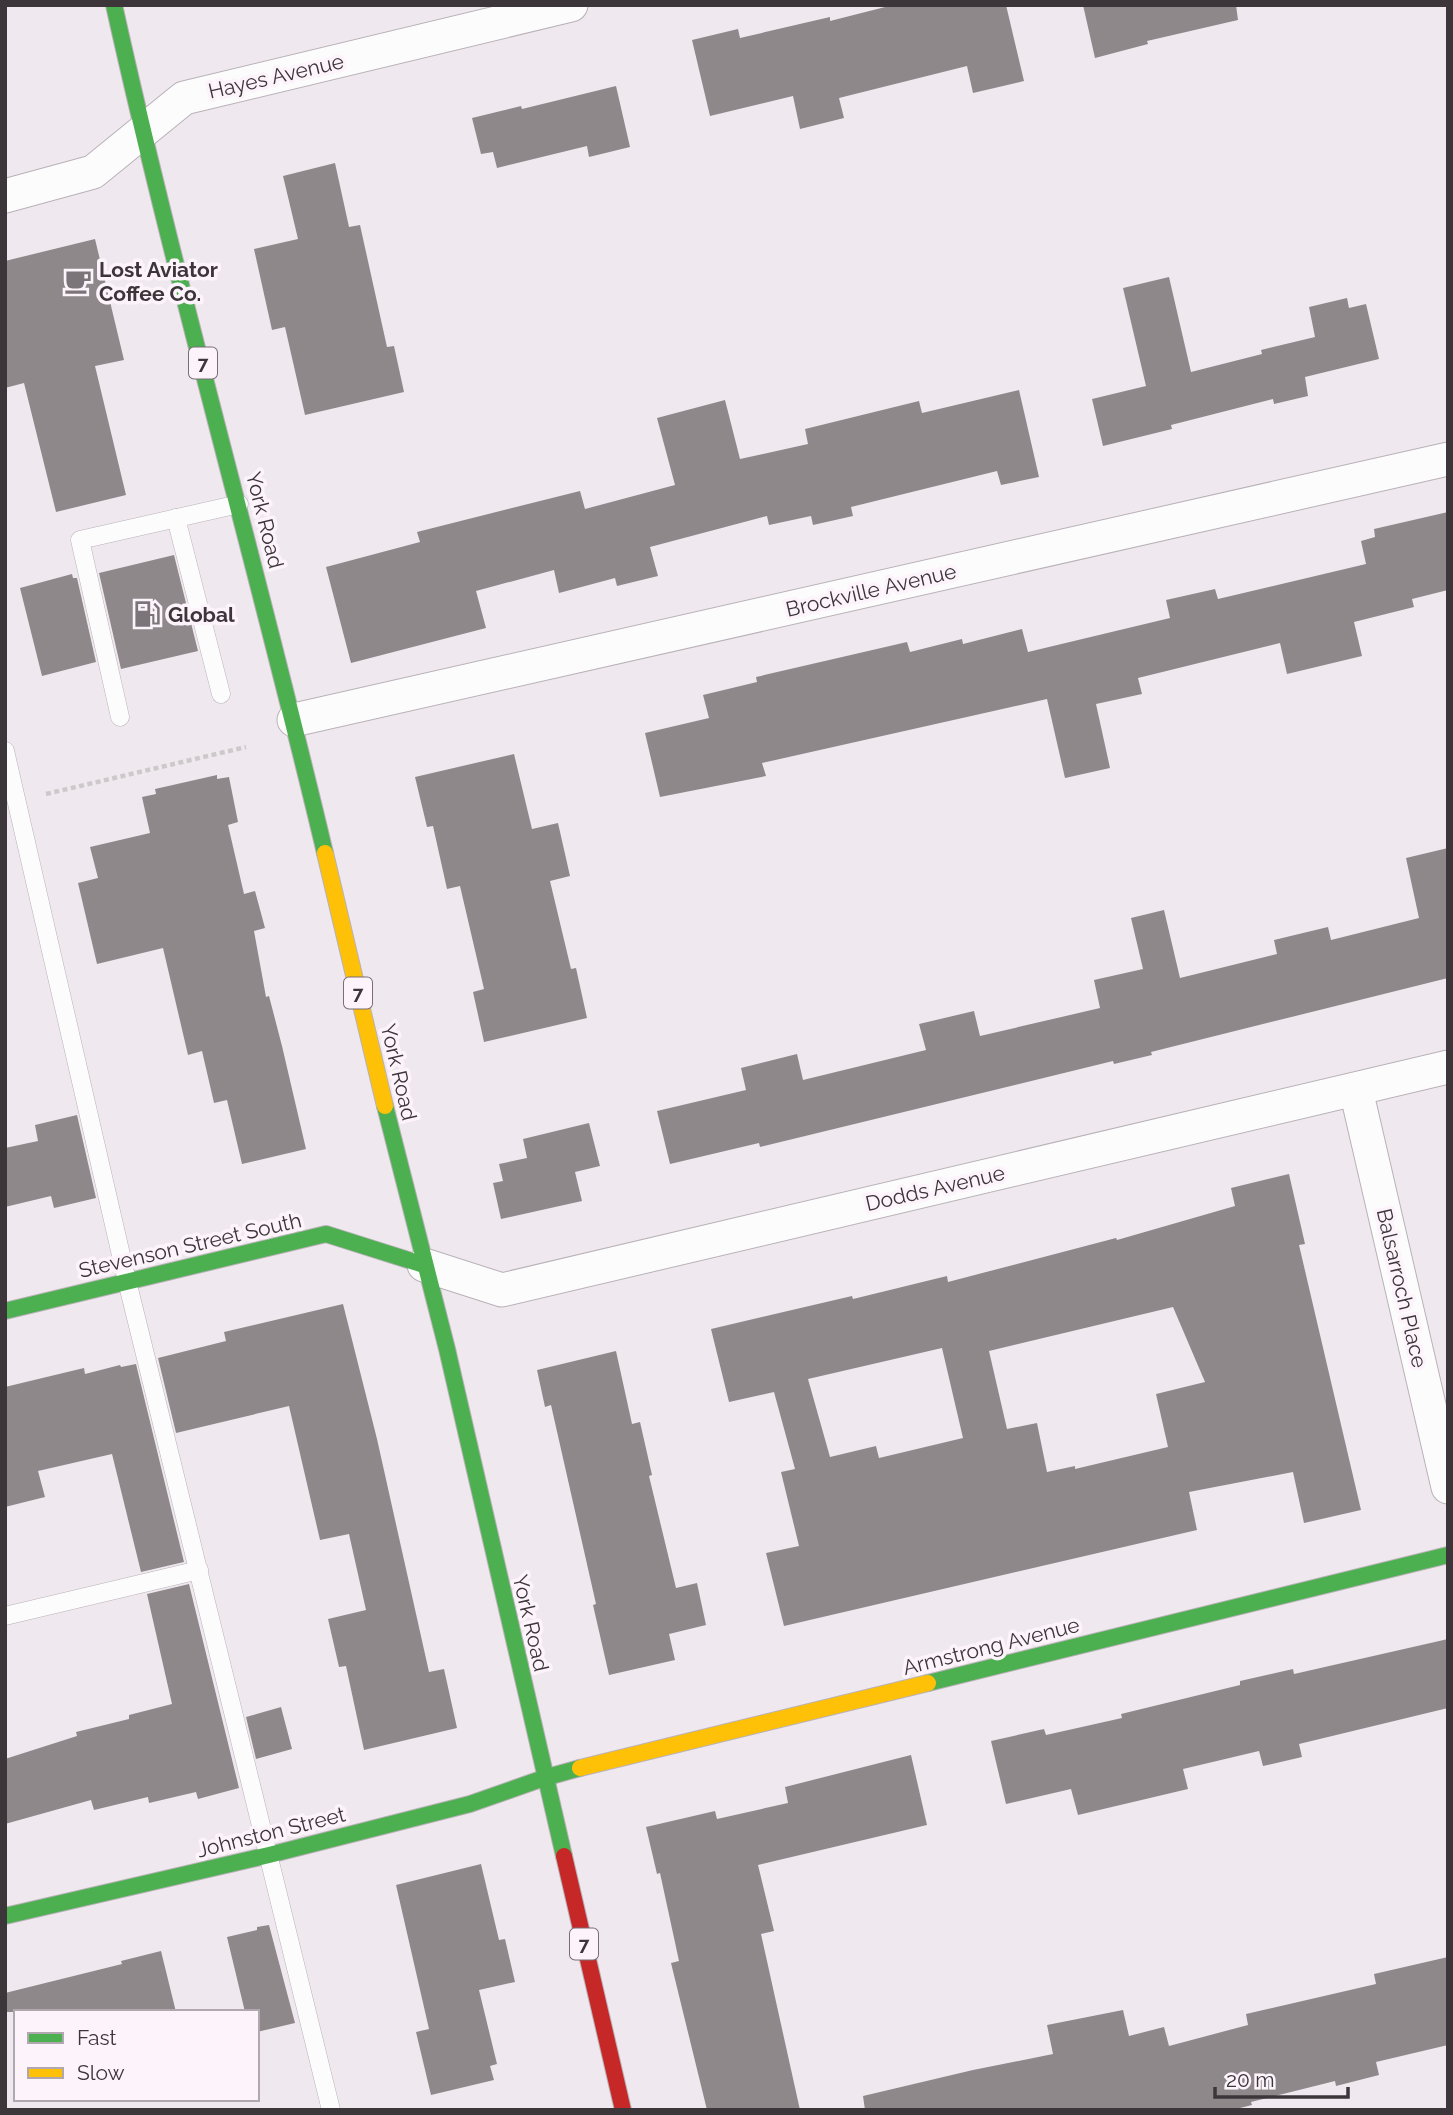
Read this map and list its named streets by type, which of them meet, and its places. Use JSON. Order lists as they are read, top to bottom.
{
  "streets": {
    "main road": [
      "7",
      "York Road",
      "Stevenson Street South",
      "Armstrong Avenue",
      "Johnston Street"
    ],
    "street": [
      "Hayes Avenue",
      "Brockville Avenue",
      "Dodds Avenue",
      "Balsarroch Place"
    ]
  },
  "crossings": [
    ["Hayes Avenue", "York Road"],
    ["York Road", "Brockville Avenue"],
    ["York Road", "Dodds Avenue"],
    ["York Road", "Stevenson Street South"],
    ["York Road", "Armstrong Avenue"],
    ["York Road", "Johnston Street"],
    ["Dodds Avenue", "Stevenson Street South"],
    ["Dodds Avenue", "Balsarroch Place"],
    ["Armstrong Avenue", "Johnston Street"]
  ],
  "places": {
    "cafe": ["Lost Aviator Coffee Co."],
    "fuel station": ["Global"]
  },
  "legend": ["Fast", "Slow"],
  "scale_bar": "20 m"
}
